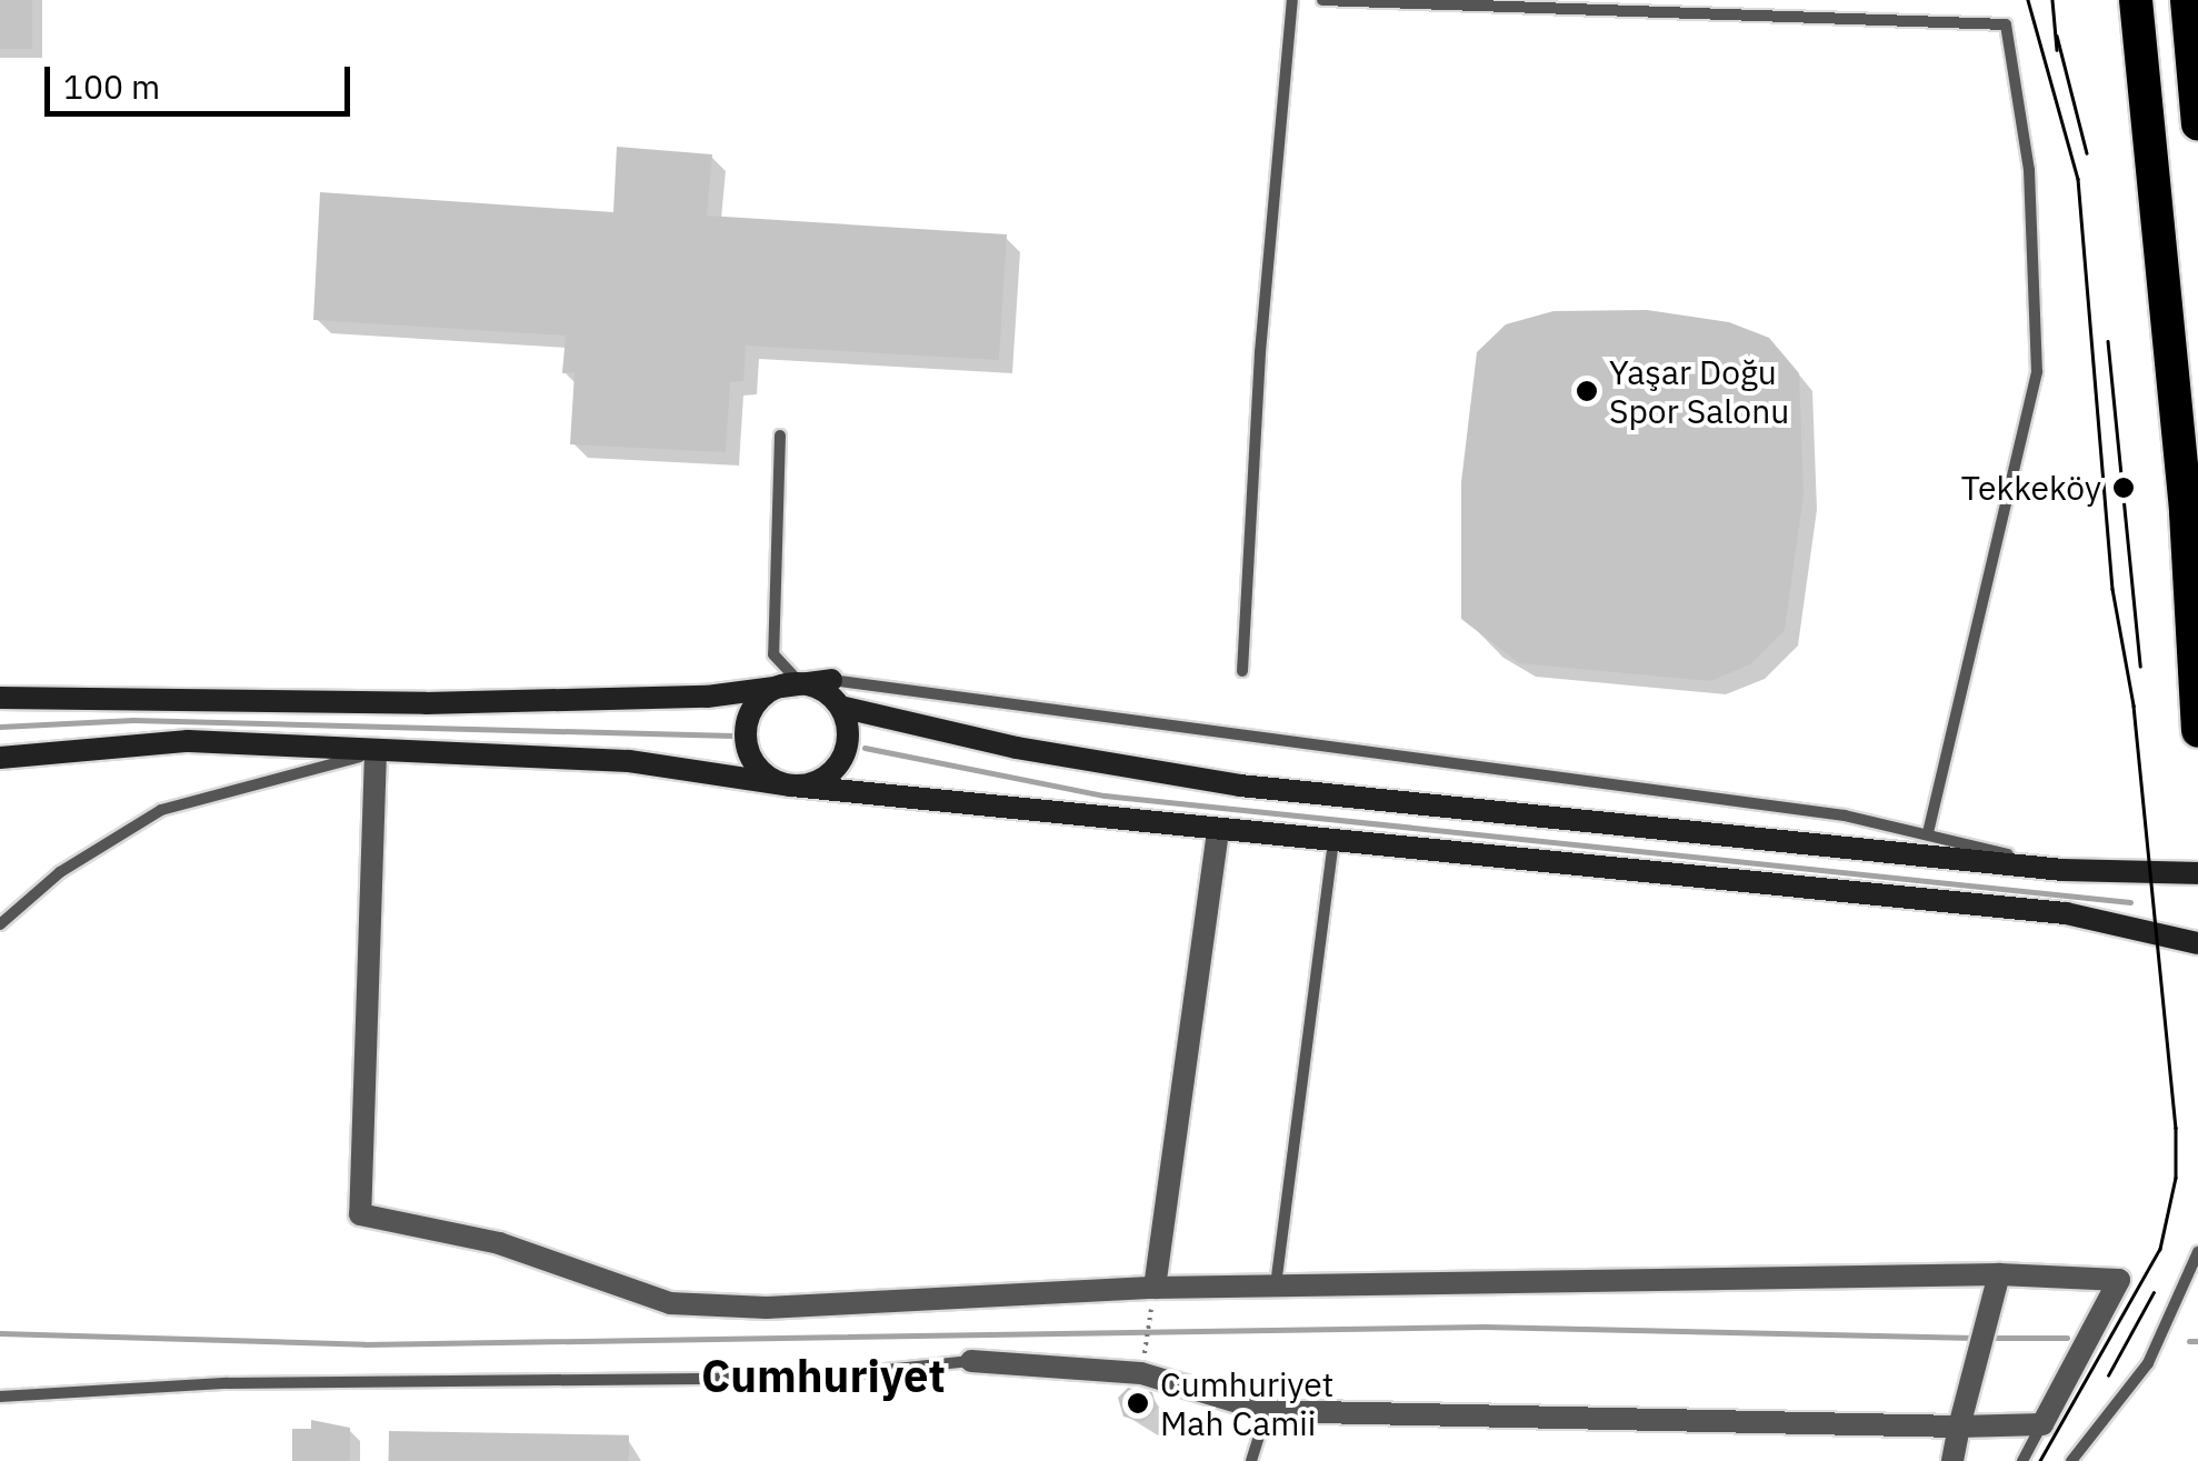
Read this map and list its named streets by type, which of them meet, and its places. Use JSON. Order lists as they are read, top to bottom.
{
  "districts": ["Cumhuriyet"],
  "places": ["Yaşar Doğu Spor Salonu", "Tekkeköy", "Cumhuriyet Mah Camii"],
  "scale_bar": "100 m"
}
